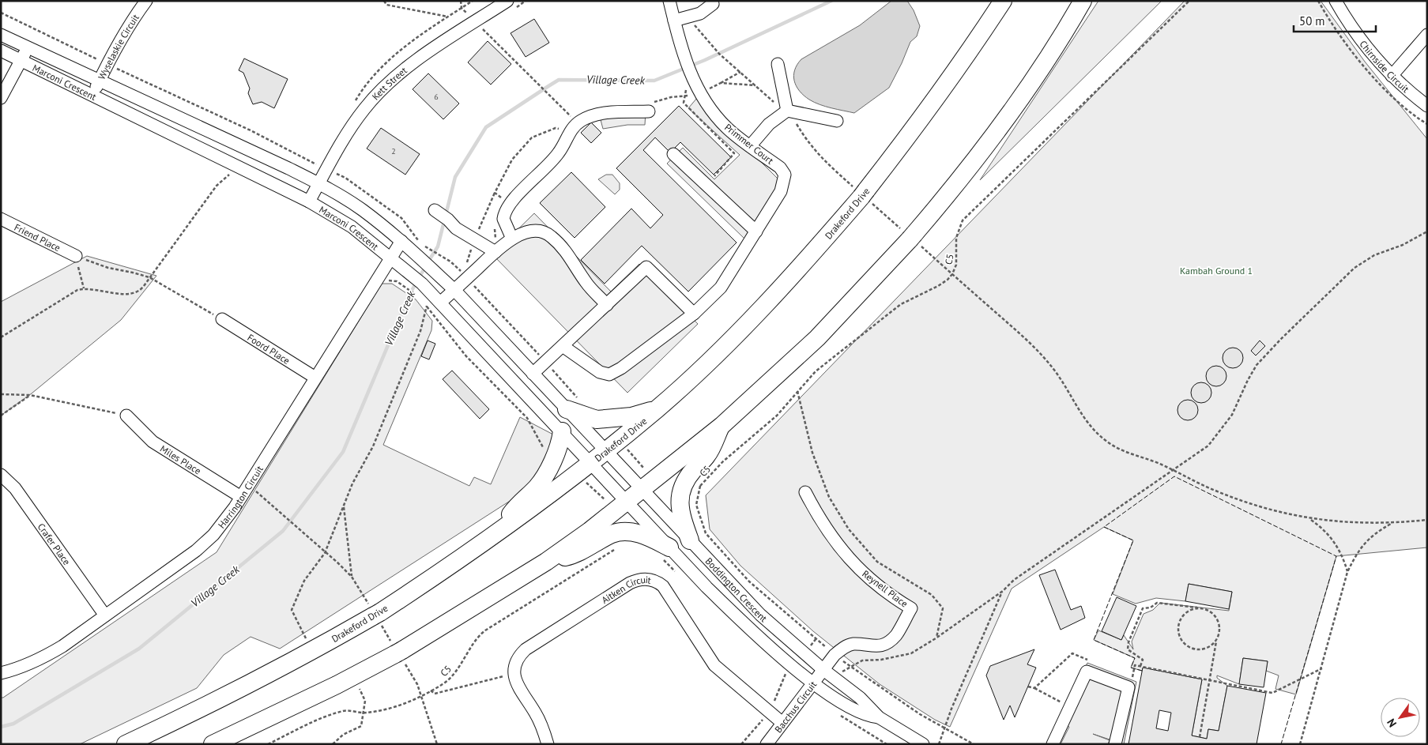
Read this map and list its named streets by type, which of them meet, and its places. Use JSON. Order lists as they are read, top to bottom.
{
  "streets": {
    "highway": ["Drakeford Drive"],
    "street": [
      "Wyselaskie Circuit",
      "Chirnside Circuit",
      "Marconi Crescent",
      "Kett Street",
      "Primmer Court",
      "Friend Place",
      "Foord Place",
      "Miles Place",
      "Harrington Circuit",
      "Crafer Place",
      "Reynell Place",
      "Boddington Crescent",
      "Aitken Circuit",
      "Bacchus Circuit"
    ],
    "path": ["C5"]
  },
  "crossings": [
    ["Wyselaskie Circuit", "Marconi Crescent"],
    ["Marconi Crescent", "Kett Street"],
    ["Marconi Crescent", "Drakeford Drive"],
    ["Marconi Crescent", "Harrington Circuit"],
    ["Marconi Crescent", "Boddington Crescent"],
    ["Drakeford Drive", "Boddington Crescent"],
    ["Foord Place", "Harrington Circuit"],
    ["Miles Place", "Harrington Circuit"],
    ["Harrington Circuit", "Crafer Place"],
    ["Reynell Place", "Boddington Crescent"],
    ["Reynell Place", "Bacchus Circuit"],
    ["Boddington Crescent", "Bacchus Circuit"],
    ["Aitken Circuit", "Bacchus Circuit"]
  ],
  "water": ["Village Creek"],
  "parks": ["Kambah Ground 1"],
  "house_numbers": ["6", "2"],
  "scale_bar": "50 m",
  "north": "bottom left"
}
